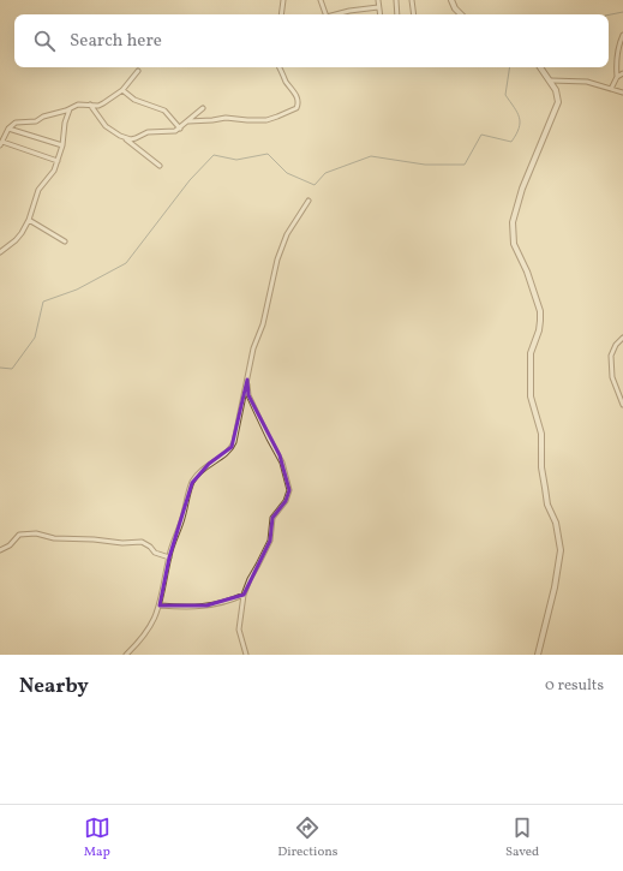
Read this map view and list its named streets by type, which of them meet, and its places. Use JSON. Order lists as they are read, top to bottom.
{
  "page": {
    "search": "Search here",
    "heading": ["Nearby", "0 results"],
    "nav": ["Map", "Directions", "Saved"]
  }
}
